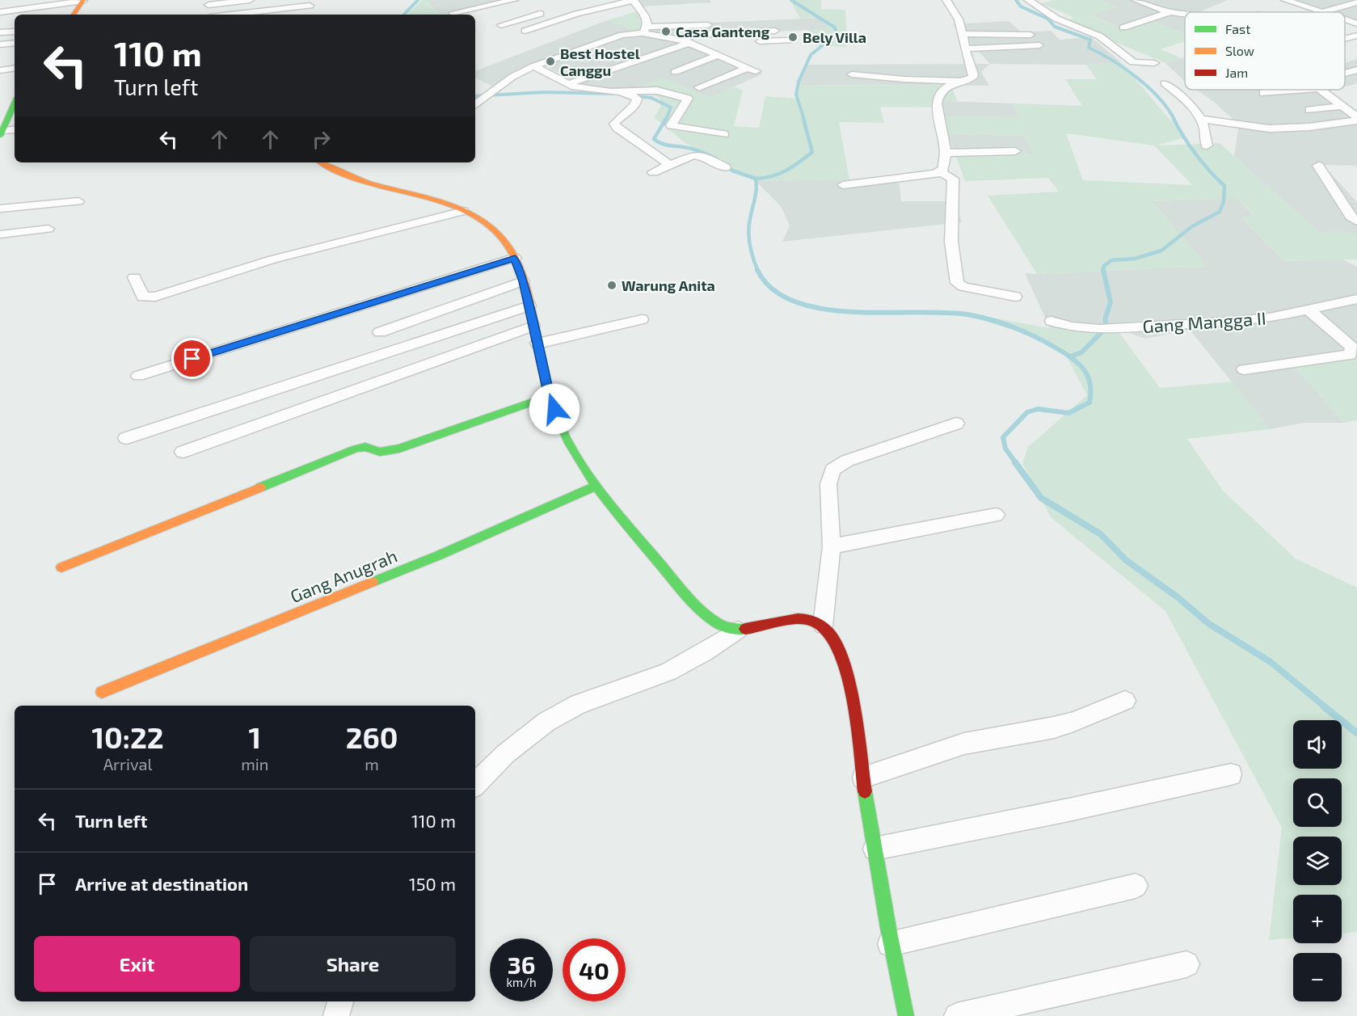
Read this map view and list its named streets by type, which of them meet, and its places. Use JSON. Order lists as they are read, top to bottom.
{
  "streets": {
    "street": ["Gang Mangga II", "Gang Anugrah"]
  },
  "places": [
    "Casa Ganteng",
    "Bely Villa",
    "Best Hostel Canggu",
    "Warung Anita"
  ],
  "legend": ["Fast", "Slow", "Jam"],
  "page": {
    "turn": ["110 m", "Turn left"],
    "eta": [
      "10:22",
      "Arrival",
      "1",
      "min",
      "260",
      "m"
    ],
    "map_buttons": ["+", "−"],
    "list": [
      {
        "name": "Turn left",
        "value": "110 m"
      },
      {
        "name": "Arrive at destination",
        "value": "150 m"
      }
    ],
    "buttons": ["Exit", "Share"],
    "speed": "36 km/h",
    "limit": "40"
  }
}
